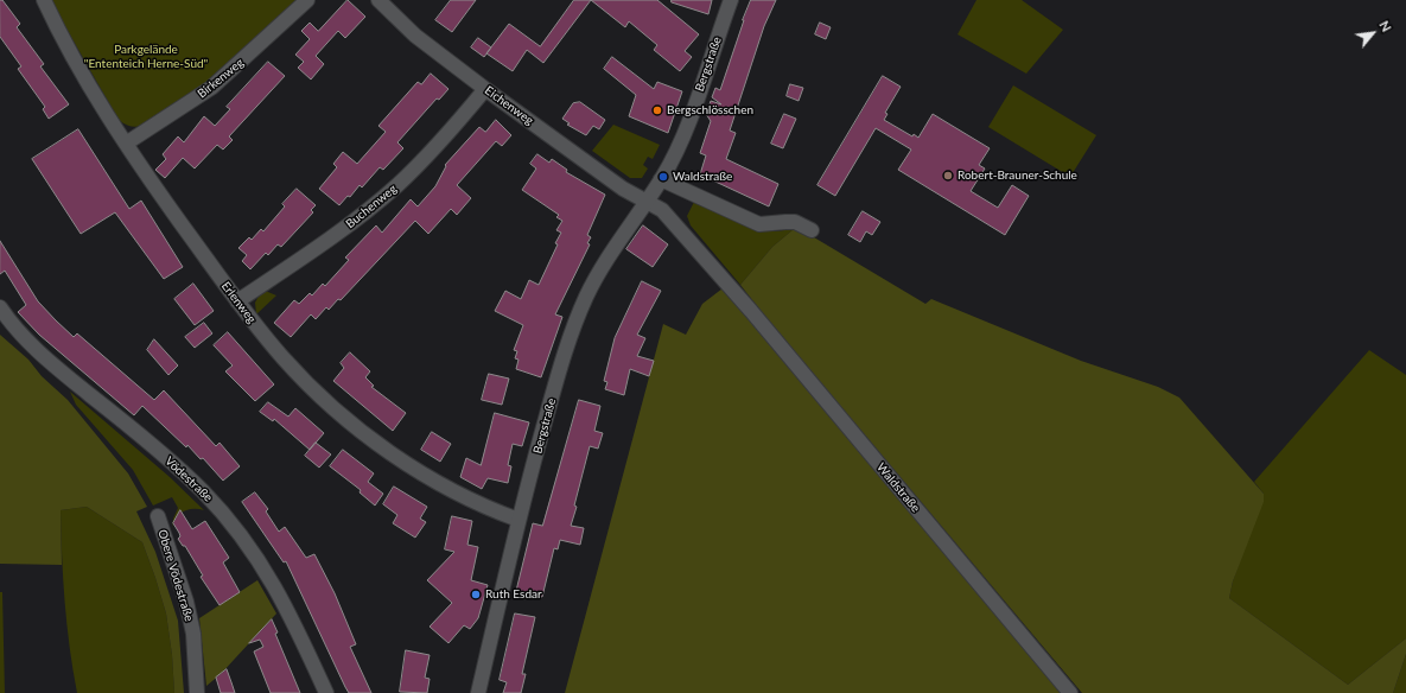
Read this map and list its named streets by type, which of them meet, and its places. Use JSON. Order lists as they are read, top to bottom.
{
  "streets": {
    "street": [
      "Bergstraße",
      "Birkenweg",
      "Eichenweg",
      "Buchenweg",
      "Erlenweg",
      "Vödestraße",
      "Waldstraße",
      "Obere Vödestraße"
    ]
  },
  "crossings": [
    ["Bergstraße", "Eichenweg"],
    ["Bergstraße", "Erlenweg"],
    ["Bergstraße", "Waldstraße"],
    ["Birkenweg", "Erlenweg"],
    ["Eichenweg", "Buchenweg"],
    ["Eichenweg", "Waldstraße"],
    ["Buchenweg", "Erlenweg"]
  ],
  "parks": ["Parkgelände \"Ententeich Herne-Süd\""],
  "places": [
    "Bergschlösschen",
    "Robert-Brauner-Schule",
    "Waldstraße",
    "Ruth Esdar"
  ],
  "north": "top right"
}
